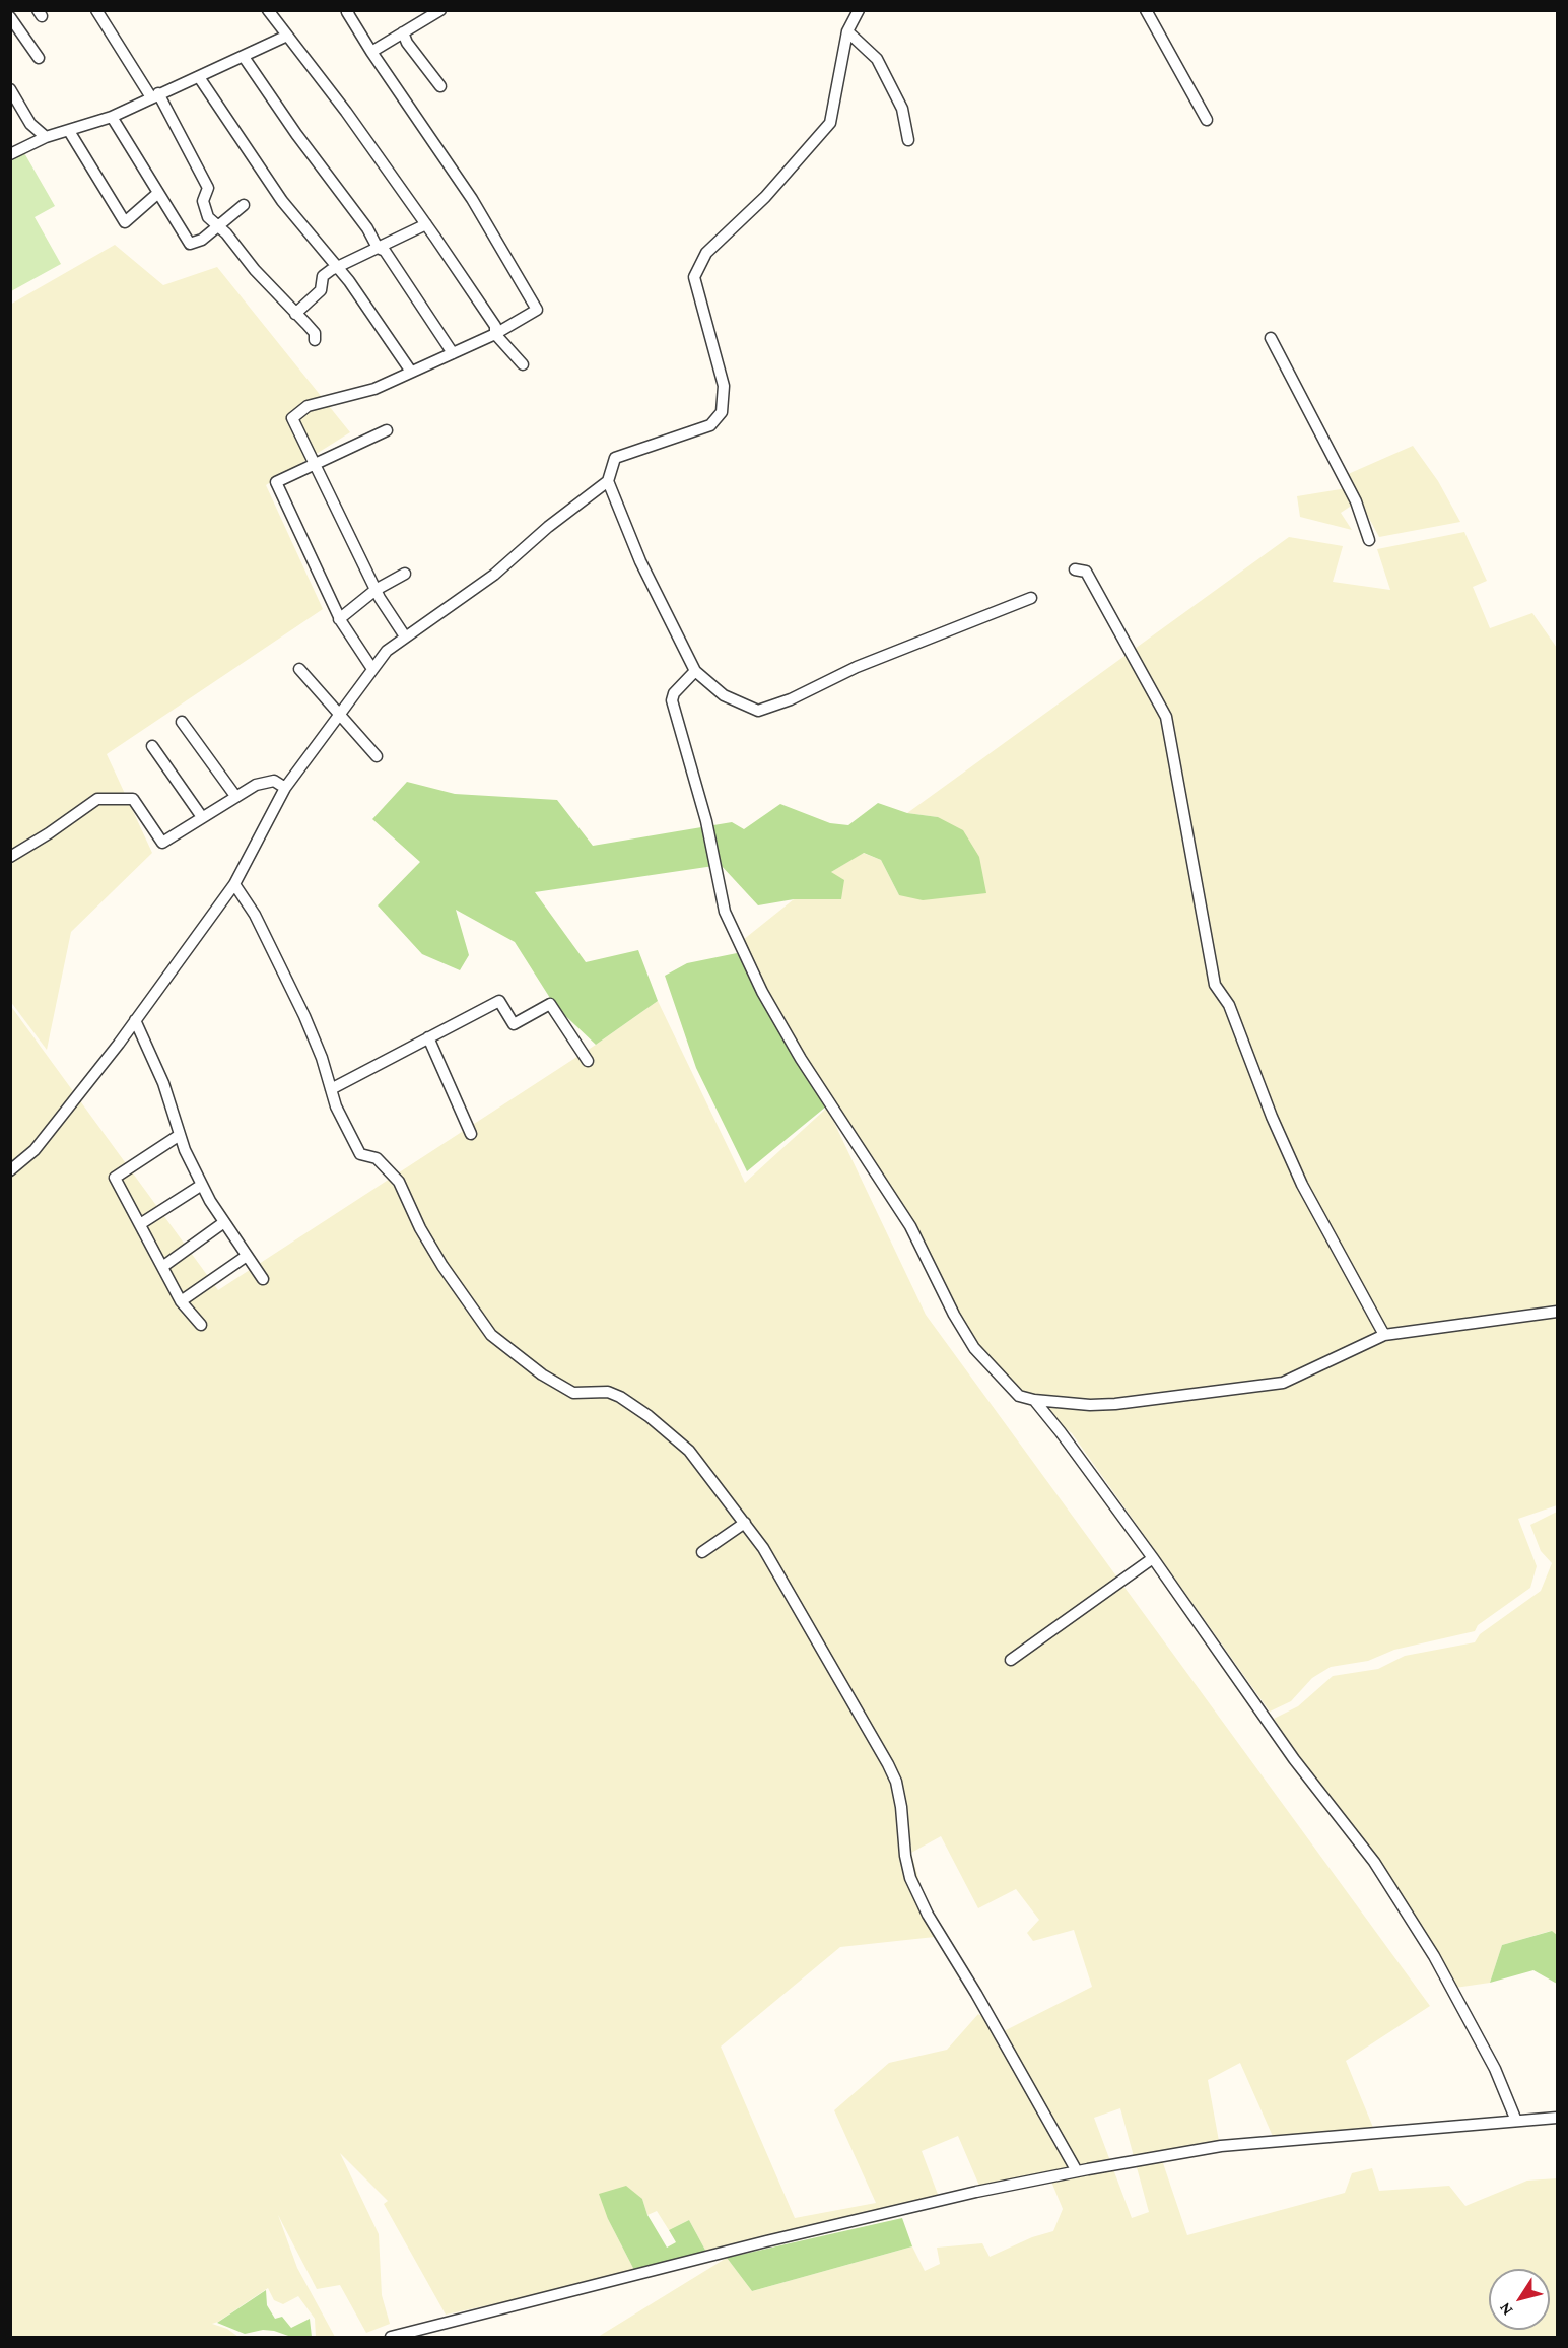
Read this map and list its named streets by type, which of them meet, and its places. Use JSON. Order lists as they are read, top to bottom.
{
  "north": "bottom left"
}
